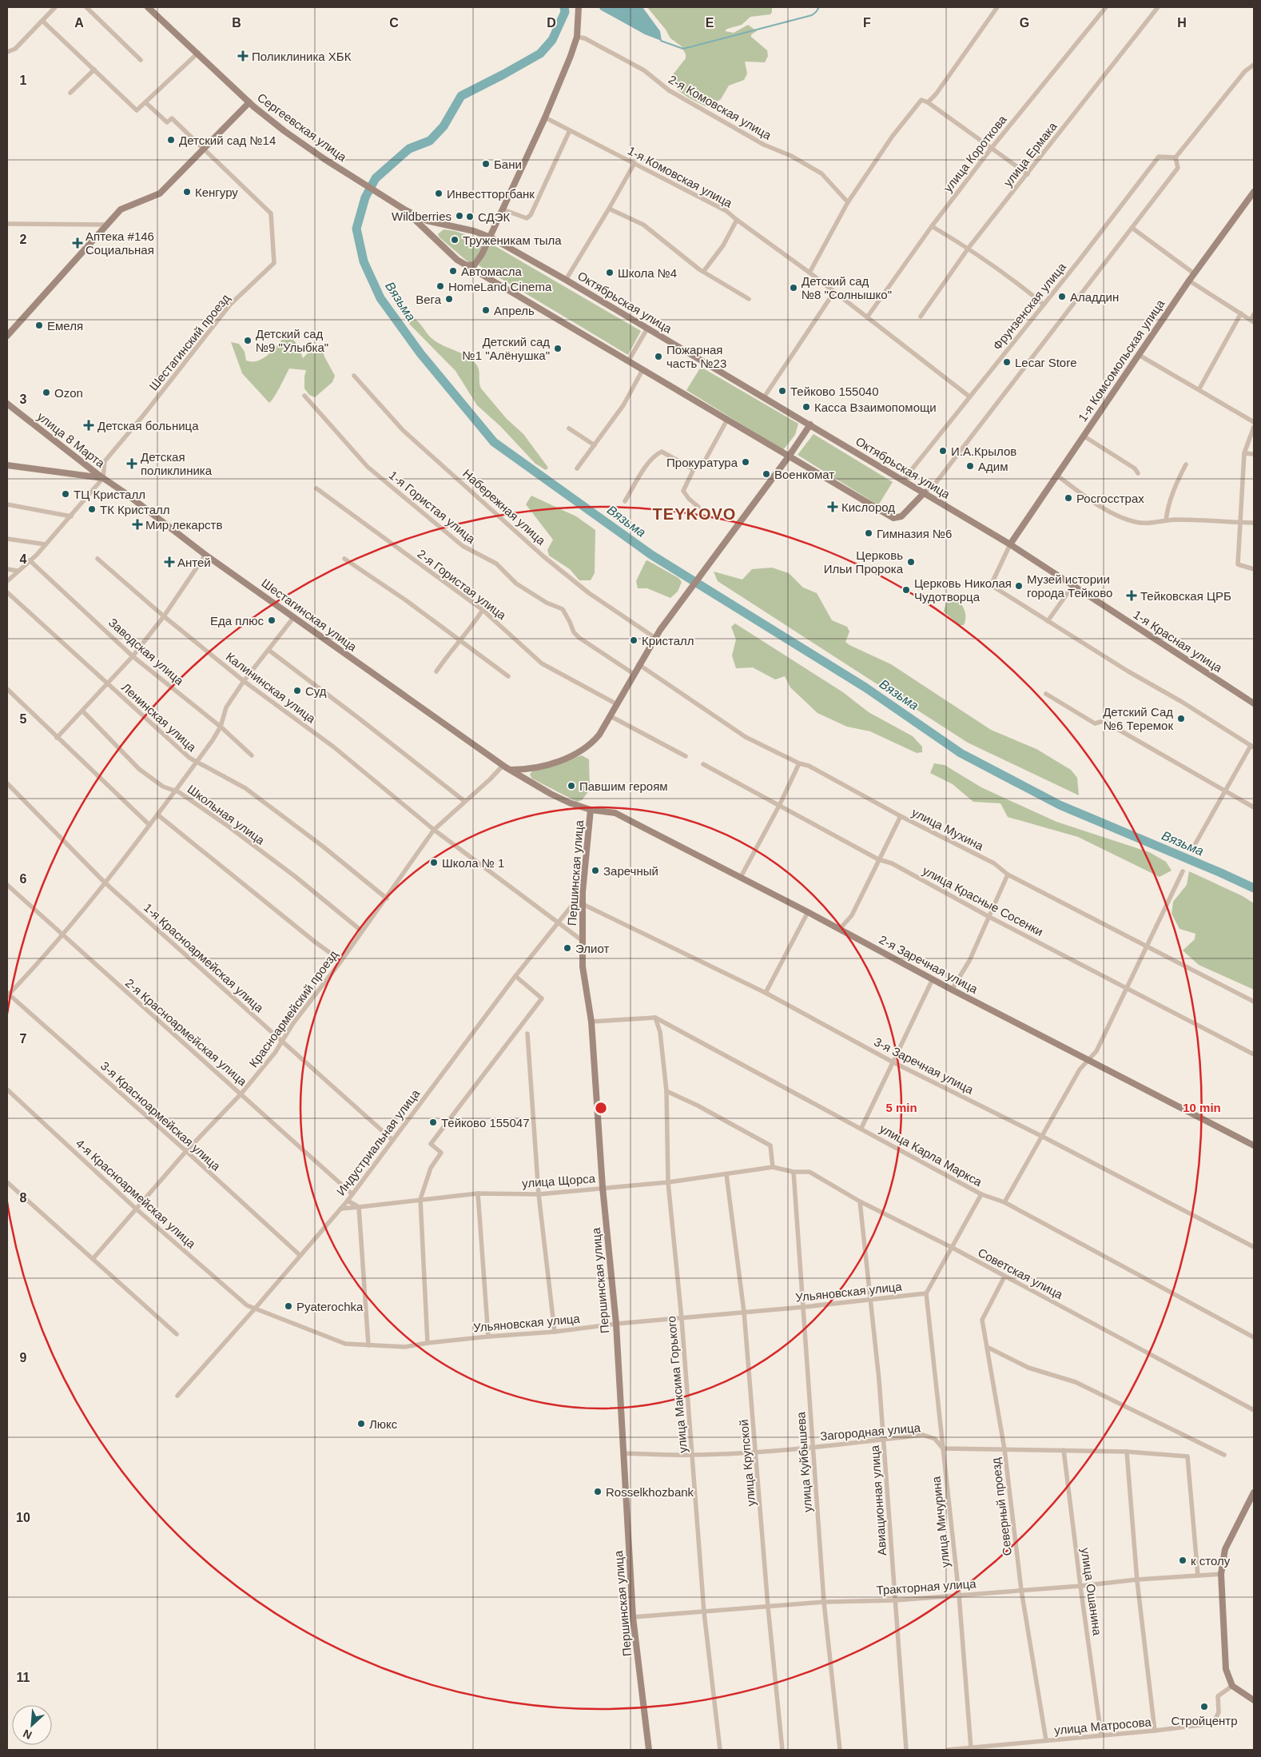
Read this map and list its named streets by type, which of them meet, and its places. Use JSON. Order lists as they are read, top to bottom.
{
  "streets": {
    "street": [
      "2-я Комовская улица",
      "Сергеевская улица",
      "улица Короткова",
      "улица Ермака",
      "1-я Комовская улица",
      "Октябрьская улица",
      "Фрунзенская улица",
      "Шестагинский проезд",
      "1-я Комсомольская улица",
      "улица 8 Марта",
      "1-я Гористая улица",
      "Набережная улица",
      "2-я Гористая улица",
      "Шестагинская улица",
      "1-я Красная улица",
      "Заводская улица",
      "Калининская улица",
      "Ленинская улица",
      "Школьная улица",
      "улица Мухина",
      "Першинская улица",
      "улица Красные Сосенки",
      "1-я Красноармейская улица",
      "2-я Заречная улица",
      "Красноармейский проезд",
      "2-я Красноармейская улица",
      "3-я Заречная улица",
      "3-я Красноармейская улица",
      "Индустриальная улица",
      "улица Карла Маркса",
      "улица Щорса",
      "4-я Красноармейская улица",
      "Советская улица",
      "Ульяновская улица",
      "улица Максима Горького",
      "Загородная улица",
      "улица Куйбышева",
      "улица Крупской",
      "Авиационная улица",
      "Северный проезд",
      "улица Мичурина",
      "Тракторная улица",
      "улица Ошанина",
      "улица Матросова"
    ]
  },
  "crossings": [
    ["Сергеевская улица", "Октябрьская улица"],
    ["улица Короткова", "1-я Комовская улица"],
    ["1-я Комовская улица", "Фрунзенская улица"],
    ["Октябрьская улица", "Фрунзенская улица"],
    ["Октябрьская улица", "1-я Комсомольская улица"],
    ["Октябрьская улица", "1-я Красная улица"],
    ["Шестагинский проезд", "улица 8 Марта"],
    ["Шестагинский проезд", "Шестагинская улица"],
    ["1-я Комсомольская улица", "1-я Красная улица"],
    ["улица 8 Марта", "Шестагинская улица"],
    ["Шестагинская улица", "Першинская улица"],
    ["Шестагинская улица", "2-я Заречная улица"],
    ["Шестагинская улица", "Красноармейский проезд"],
    ["Калининская улица", "Першинская улица"],
    ["Калининская улица", "Красноармейский проезд"],
    ["Калининская улица", "Индустриальная улица"],
    ["Ленинская улица", "Красноармейский проезд"],
    ["Школьная улица", "Красноармейский проезд"],
    ["Першинская улица", "2-я Заречная улица"],
    ["Першинская улица", "3-я Заречная улица"],
    ["Першинская улица", "Индустриальная улица"],
    ["Першинская улица", "улица Щорса"],
    ["Першинская улица", "Ульяновская улица"],
    ["Першинская улица", "Загородная улица"],
    ["Першинская улица", "Тракторная улица"],
    ["1-я Красноармейская улица", "Красноармейский проезд"],
    ["1-я Красноармейская улица", "Индустриальная улица"],
    ["Красноармейский проезд", "2-я Красноармейская улица"],
    ["Красноармейский проезд", "3-я Красноармейская улица"],
    ["Красноармейский проезд", "4-я Красноармейская улица"],
    ["2-я Красноармейская улица", "Индустриальная улица"],
    ["3-я Красноармейская улица", "Индустриальная улица"],
    ["Индустриальная улица", "улица Щорса"],
    ["Индустриальная улица", "4-я Красноармейская улица"],
    ["Индустриальная улица", "Ульяновская улица"],
    ["улица Карла Маркса", "улица Максима Горького"],
    ["улица Щорса", "Советская улица"],
    ["улица Щорса", "улица Максима Горького"],
    ["улица Щорса", "улица Крупской"],
    ["4-я Красноармейская улица", "Ульяновская улица"],
    ["Советская улица", "улица Куйбышева"],
    ["Советская улица", "Авиационная улица"],
    ["Советская улица", "Северный проезд"],
    ["Ульяновская улица", "улица Максима Горького"],
    ["Ульяновская улица", "улица Куйбышева"],
    ["Ульяновская улица", "улица Крупской"],
    ["Ульяновская улица", "Авиационная улица"],
    ["Ульяновская улица", "улица Мичурина"],
    ["улица Максима Горького", "Загородная улица"],
    ["улица Максима Горького", "Тракторная улица"],
    ["Загородная улица", "улица Куйбышева"],
    ["Загородная улица", "улица Крупской"],
    ["Загородная улица", "Авиационная улица"],
    ["Загородная улица", "улица Мичурина"],
    ["улица Куйбышева", "Тракторная улица"],
    ["улица Крупской", "Тракторная улица"],
    ["Авиационная улица", "Тракторная улица"],
    ["Северный проезд", "Тракторная улица"],
    ["Северный проезд", "улица Матросова"],
    ["улица Мичурина", "Тракторная улица"],
    ["улица Мичурина", "улица Матросова"],
    ["Тракторная улица", "улица Ошанина"],
    ["улица Ошанина", "улица Матросова"]
  ],
  "districts": ["TEYKOVO"],
  "water": ["Вязьма"],
  "places": {
    "health": [
      "Поликлиника ХБК",
      "Аптека #146 Социальная",
      "Детская больница",
      "Детская поликлиника",
      "Кислород",
      "Мир лекарств",
      "Антей",
      "Тейковская ЦРБ"
    ],
    "other": [
      "Детский сад №14",
      "Бани",
      "Кенгуру",
      "Инвестторгбанк",
      "Wildberries",
      "СДЭК",
      "Труженикам тыла",
      "Автомасла",
      "Школа №4",
      "HomeLand Cinema",
      "Детский сад №8 \"Солнышко\"",
      "Аладдин",
      "Вега",
      "Апрель",
      "Емеля",
      "Детский сад №9 \"Улыбка\"",
      "Детский сад №1 \"Алёнушка\"",
      "Пожарная часть №23",
      "Lecar Store",
      "Тейково 155040",
      "Ozon",
      "Касса Взаимопомощи",
      "И.А.Крылов",
      "Прокуратура",
      "Адим",
      "Военкомат",
      "ТЦ Кристалл",
      "Росгосстрах",
      "ТК Кристалл",
      "Гимназия №6",
      "Церковь Ильи Пророка",
      "Музей истории города Тейково",
      "Церковь Николая Чудотворца",
      "Еда плюс",
      "Кристалл",
      "Суд",
      "Детский Сад №6 Теремок",
      "Павшим героям",
      "Школа № 1",
      "Заречный",
      "Элиот",
      "Тейково 155047",
      "Pyaterochka",
      "Люкс",
      "Rosselkhozbank",
      "к столу",
      "Стройцентр"
    ]
  },
  "north": "bottom left",
  "grid": {
    "columns": [
      "A",
      "B",
      "C",
      "D",
      "E",
      "F",
      "G",
      "H"
    ],
    "rows": [
      "1",
      "2",
      "3",
      "4",
      "5",
      "6",
      "7",
      "8",
      "9",
      "10",
      "11"
    ]
  },
  "rings": ["5 min", "10 min"]
}
